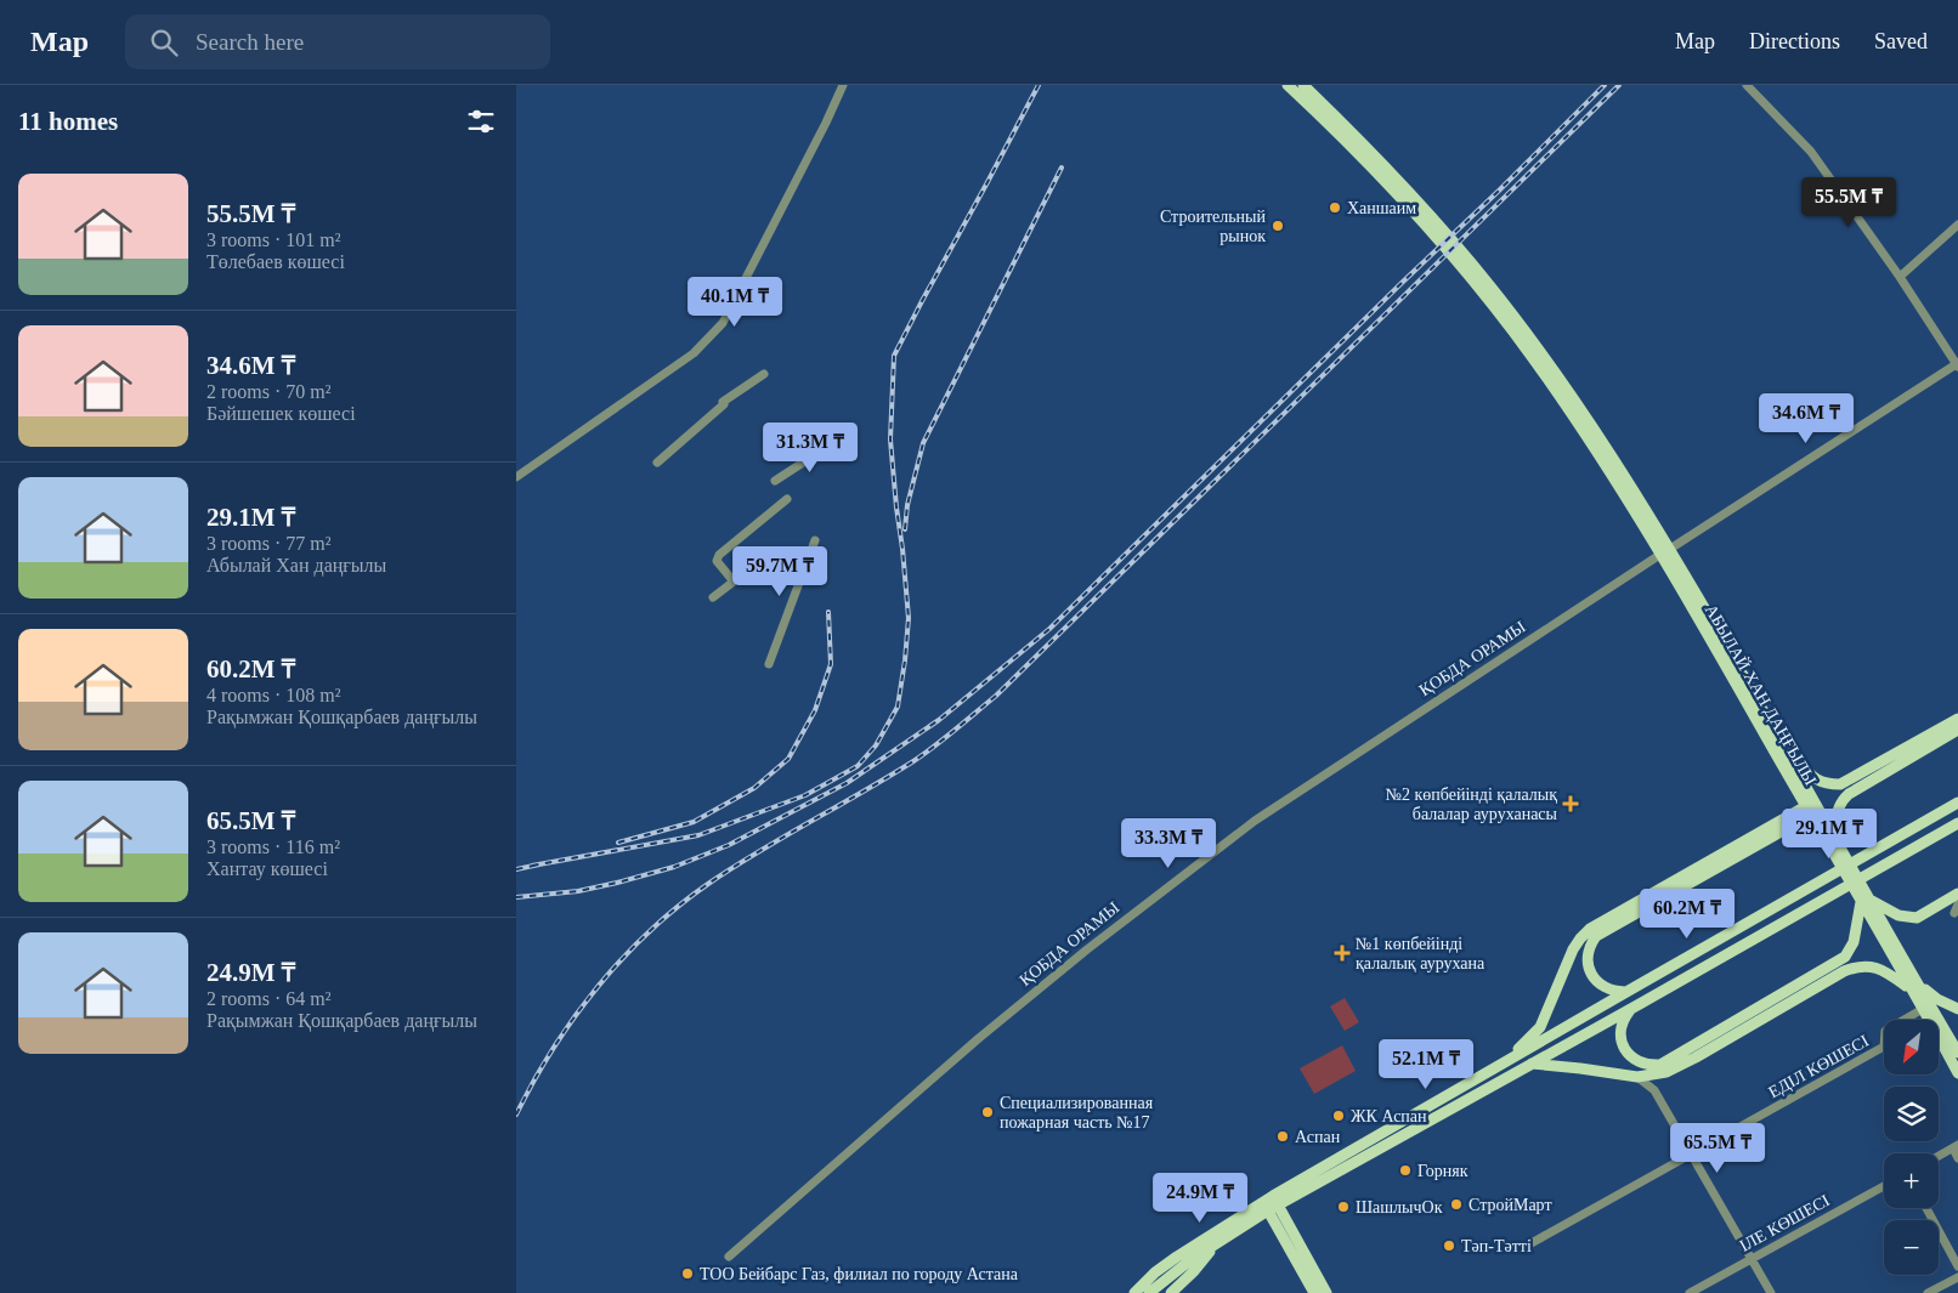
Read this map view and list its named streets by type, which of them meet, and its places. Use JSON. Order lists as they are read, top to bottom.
{
  "streets": {
    "main road": ["АБЫЛАЙ ХАН ДАҢҒЫЛЫ"],
    "street": ["ҚОБДА ОРАМЫ", "ЕДІЛ КӨШЕСІ", "ІЛЕ КӨШЕСІ"]
  },
  "crossings": [
    ["ҚОБДА ОРАМЫ", "АБЫЛАЙ ХАН ДАҢҒЫЛЫ"],
    ["АБЫЛАЙ ХАН ДАҢҒЫЛЫ", "ЕДІЛ КӨШЕСІ"]
  ],
  "places": {
    "other": [
      "Ханшаим",
      "Строительный рынок",
      "Специализированная пожарная часть №17",
      "ЖК Аспан",
      "Аспан",
      "Горняк",
      "СтройМарт",
      "ШашлычОк",
      "Тәп-Тәтті",
      "ТОО Бейбарс Газ, филиал по городу Астана"
    ],
    "health": ["№2 көпбейінді қалалық балалар ауруханасы", "№1 көпбейінді қалалық аурухана"]
  },
  "north": "bottom left",
  "page": {
    "header": "Map",
    "search": "Search here",
    "nav": ["Map", "Directions", "Saved"],
    "heading": "11 homes",
    "list": [
      {
        "name": "55.5M ₸",
        "note": "3 rooms · 101 m² · Төлебаев көшесі"
      },
      {
        "name": "34.6M ₸",
        "note": "2 rooms · 70 m² · Бәйшешек көшесі"
      },
      {
        "name": "29.1M ₸",
        "note": "3 rooms · 77 m² · Абылай Хан даңғылы"
      },
      {
        "name": "60.2M ₸",
        "note": "4 rooms · 108 m² · Рақымжан Қошқарбаев даңғылы"
      },
      {
        "name": "65.5M ₸",
        "note": "3 rooms · 116 m² · Хантау көшесі"
      },
      {
        "name": "24.9M ₸",
        "note": "2 rooms · 64 m² · Рақымжан Қошқарбаев даңғылы"
      }
    ],
    "price": [
      "55.5M ₸",
      "40.1M ₸",
      "34.6M ₸",
      "31.3M ₸",
      "59.7M ₸",
      "29.1M ₸",
      "33.3M ₸",
      "60.2M ₸",
      "52.1M ₸",
      "65.5M ₸",
      "24.9M ₸"
    ],
    "map_buttons": ["+", "−"]
  }
}
